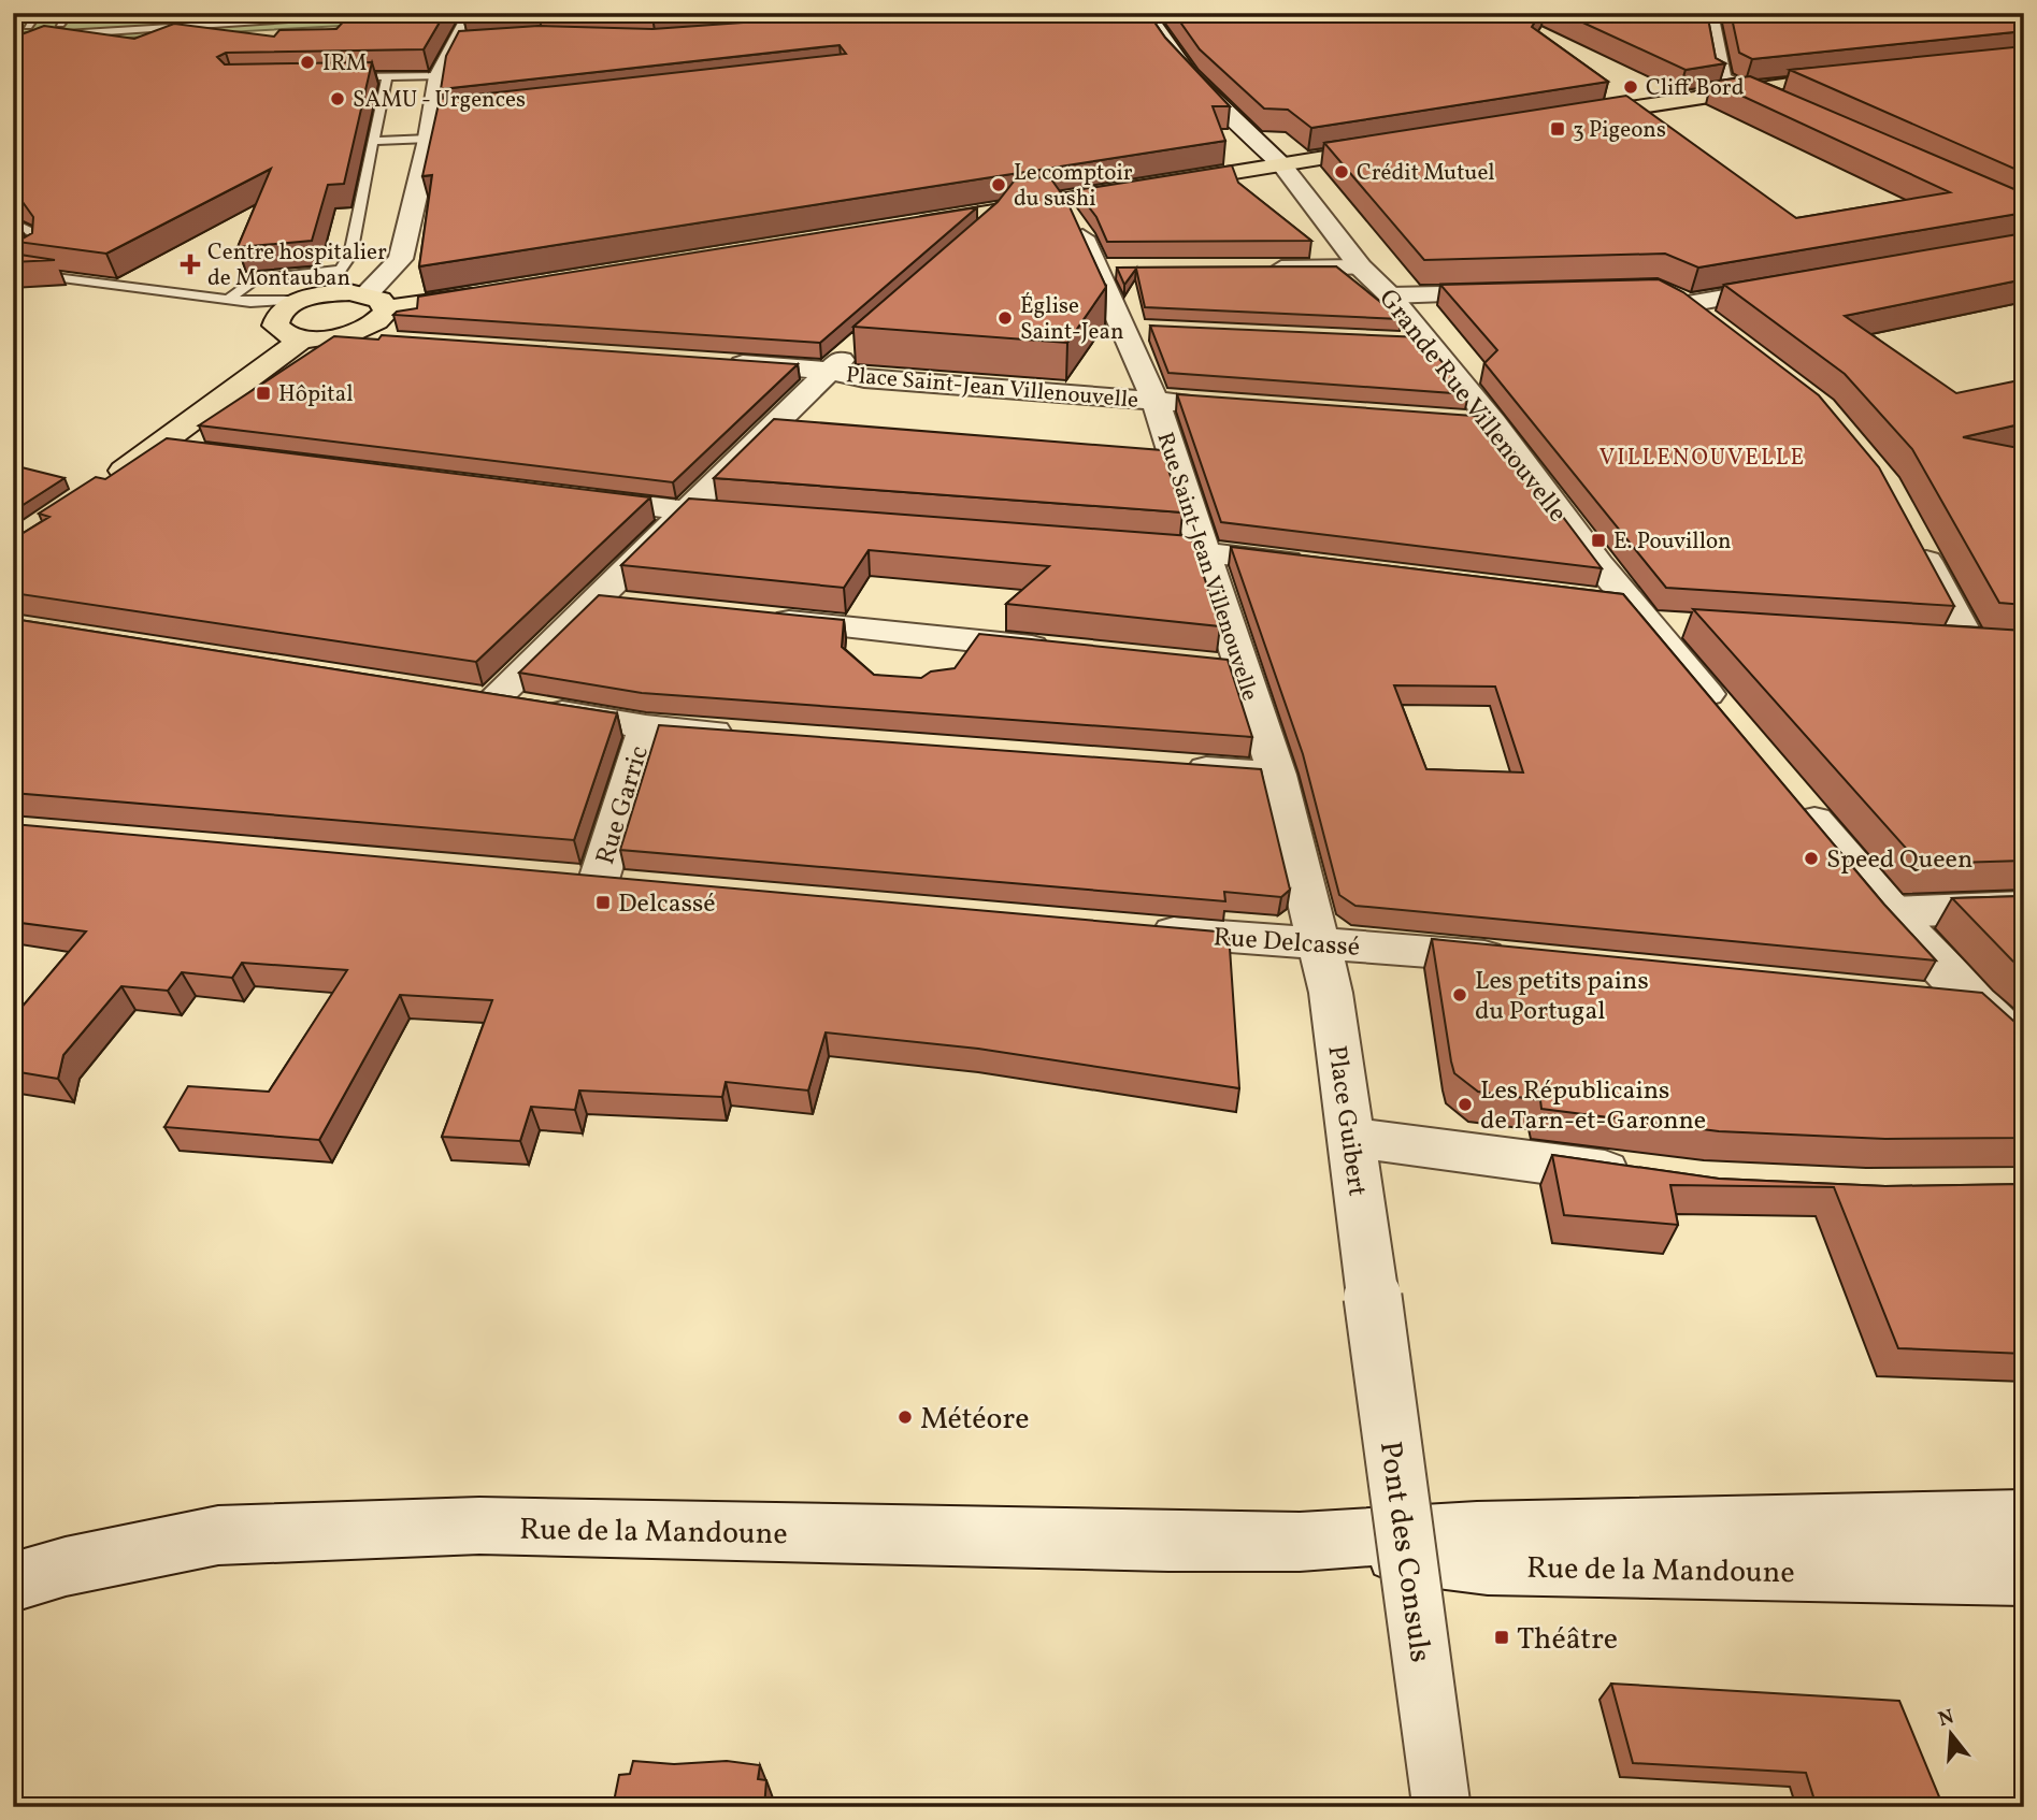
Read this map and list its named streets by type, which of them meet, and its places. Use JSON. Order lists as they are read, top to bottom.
{
  "streets": {
    "street": [
      "Place Saint-Jean Villenouvelle",
      "Grande Rue Villenouvelle",
      "Rue Saint-Jean Villenouvelle",
      "Rue Garric",
      "Rue Delcassé",
      "Place Guibert",
      "Rue de la Mandoune",
      "Pont des Consuls"
    ]
  },
  "crossings": [
    ["Place Saint-Jean Villenouvelle", "Rue Saint-Jean Villenouvelle"],
    ["Rue Saint-Jean Villenouvelle", "Rue Delcassé"],
    ["Rue Saint-Jean Villenouvelle", "Place Guibert"],
    ["Rue Delcassé", "Place Guibert"],
    ["Place Guibert", "Pont des Consuls"]
  ],
  "districts": ["VILLENOUVELLE"],
  "places": {
    "other": [
      "IRM",
      "Cliff Bord",
      "SAMU - Urgences",
      "Crédit Mutuel",
      "Le comptoir du sushi",
      "Église Saint-Jean",
      "Speed Queen",
      "Les petits pains du Portugal",
      "Les Républicains de Tarn-et-Garonne",
      "Météore"
    ],
    "transit": [
      "3 Pigeons",
      "Hôpital",
      "E. Pouvillon",
      "Delcassé",
      "Théâtre"
    ],
    "health": ["Centre hospitalier de Montauban"]
  },
  "north": "top"
}
